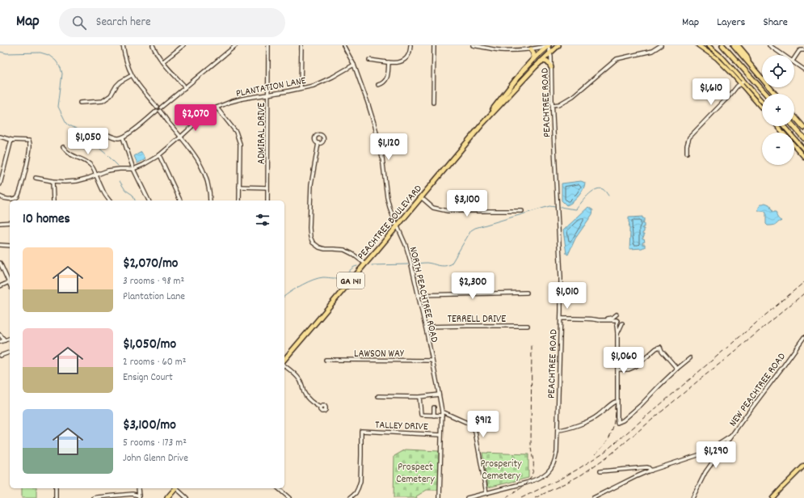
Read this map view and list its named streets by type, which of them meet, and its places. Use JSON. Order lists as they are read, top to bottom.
{
  "streets": {
    "highway": ["PEACHTREE BOULEVARD", "GA 141"],
    "street": [
      "PLANTATION LANE",
      "PEACHTREE ROAD",
      "ADMIRAL DRIVE",
      "NORTH PEACHTREE ROAD",
      "TERRELL DRIVE",
      "LAWSON WAY",
      "NEW PEACHTREE ROAD",
      "TALLEY DRIVE"
    ]
  },
  "crossings": [
    ["PLANTATION LANE", "ADMIRAL DRIVE"],
    ["PLANTATION LANE", "NORTH PEACHTREE ROAD"],
    ["PEACHTREE ROAD", "PEACHTREE BOULEVARD"],
    ["PEACHTREE BOULEVARD", "NORTH PEACHTREE ROAD"],
    ["NORTH PEACHTREE ROAD", "TERRELL DRIVE"],
    ["NORTH PEACHTREE ROAD", "LAWSON WAY"],
    ["NORTH PEACHTREE ROAD", "TALLEY DRIVE"]
  ],
  "parks": ["Prosperity Cemetery", "Prospect Cemetery"],
  "page": {
    "header": "Map",
    "search": "Search here",
    "nav": ["Map", "Layers", "Share"],
    "map_buttons": ["+", "−"],
    "price": [
      "$1,610",
      "$2,070",
      "$1,050",
      "$1,120",
      "$3,100",
      "$2,300",
      "$1,010",
      "$1,060",
      "$912",
      "$1,290"
    ],
    "heading": "10 homes",
    "list": [
      {
        "name": "$2,070/mo",
        "note": "3 rooms · 98 m² · Plantation Lane"
      },
      {
        "name": "$1,050/mo",
        "note": "2 rooms · 60 m² · Ensign Court"
      },
      {
        "name": "$3,100/mo",
        "note": "5 rooms · 173 m² · John Glenn Drive"
      }
    ]
  }
}
